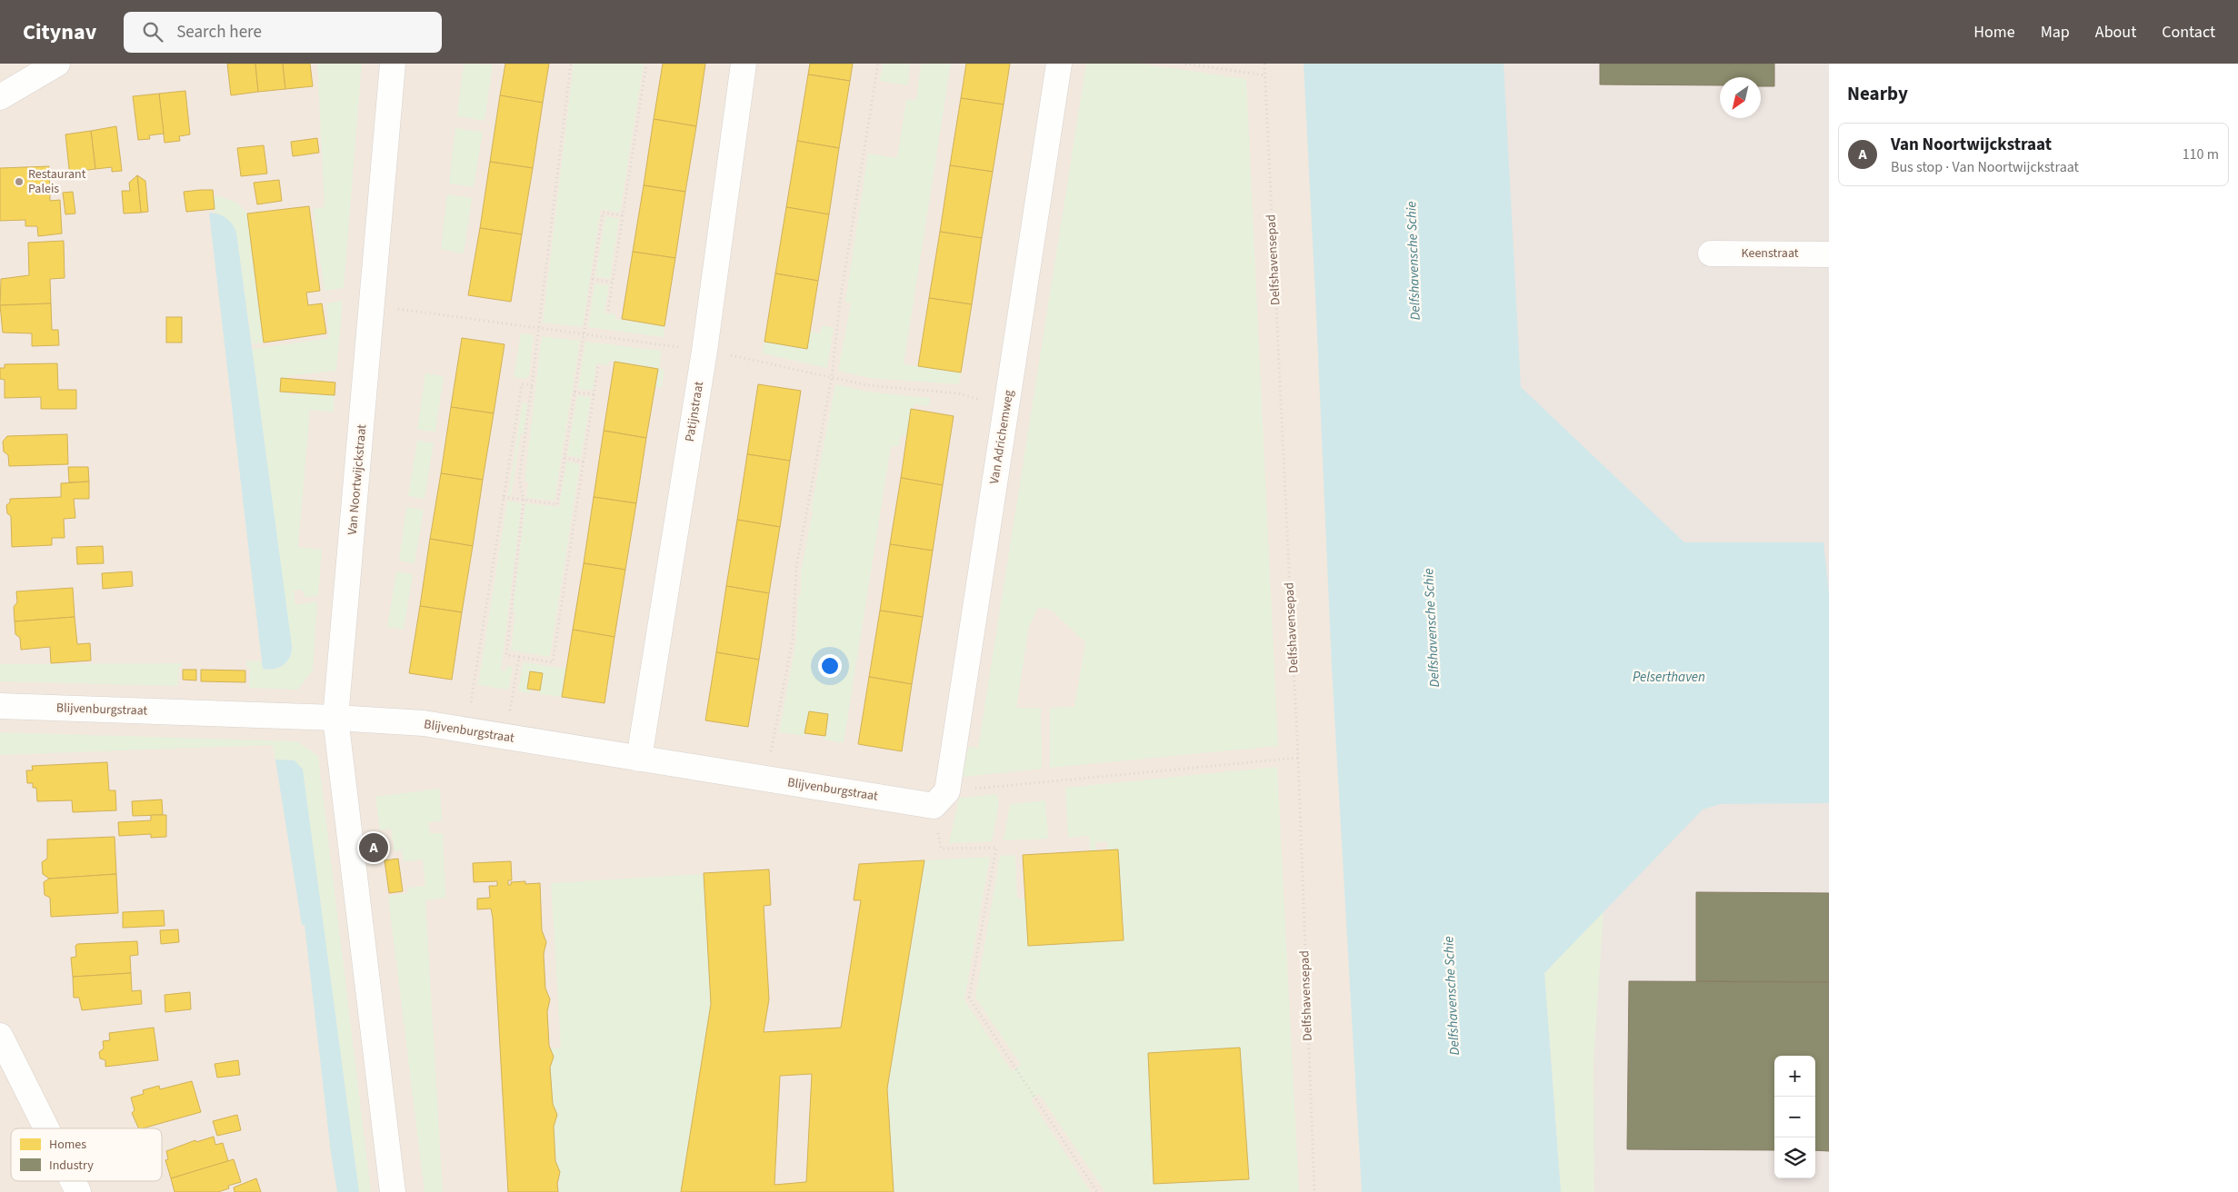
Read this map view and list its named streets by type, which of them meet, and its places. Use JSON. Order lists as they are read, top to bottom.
{
  "streets": {
    "street": [
      "Keenstraat",
      "Patijnstraat",
      "Van Adrichemweg",
      "Van Noortwijckstraat",
      "Blijvenburgstraat"
    ],
    "path": ["Delfshavensepad"]
  },
  "crossings": [
    ["Patijnstraat", "Blijvenburgstraat"],
    ["Van Adrichemweg", "Blijvenburgstraat"],
    ["Van Noortwijckstraat", "Blijvenburgstraat"]
  ],
  "water": ["Delfshavensche Schie", "Pelserthaven"],
  "places": ["Restaurant Paleis"],
  "legend": ["Homes", "Industry"],
  "north": "bottom left",
  "page": {
    "header": "Citynav",
    "search": "Search here",
    "nav": [
      "Home",
      "Map",
      "About",
      "Contact"
    ],
    "heading": "Nearby",
    "list": [
      {
        "mark": "A",
        "name": "Van Noortwijckstraat",
        "note": "Bus stop · Van Noortwijckstraat",
        "value": "110 m"
      }
    ],
    "pins": "A",
    "map_buttons": ["+", "−"]
  }
}
